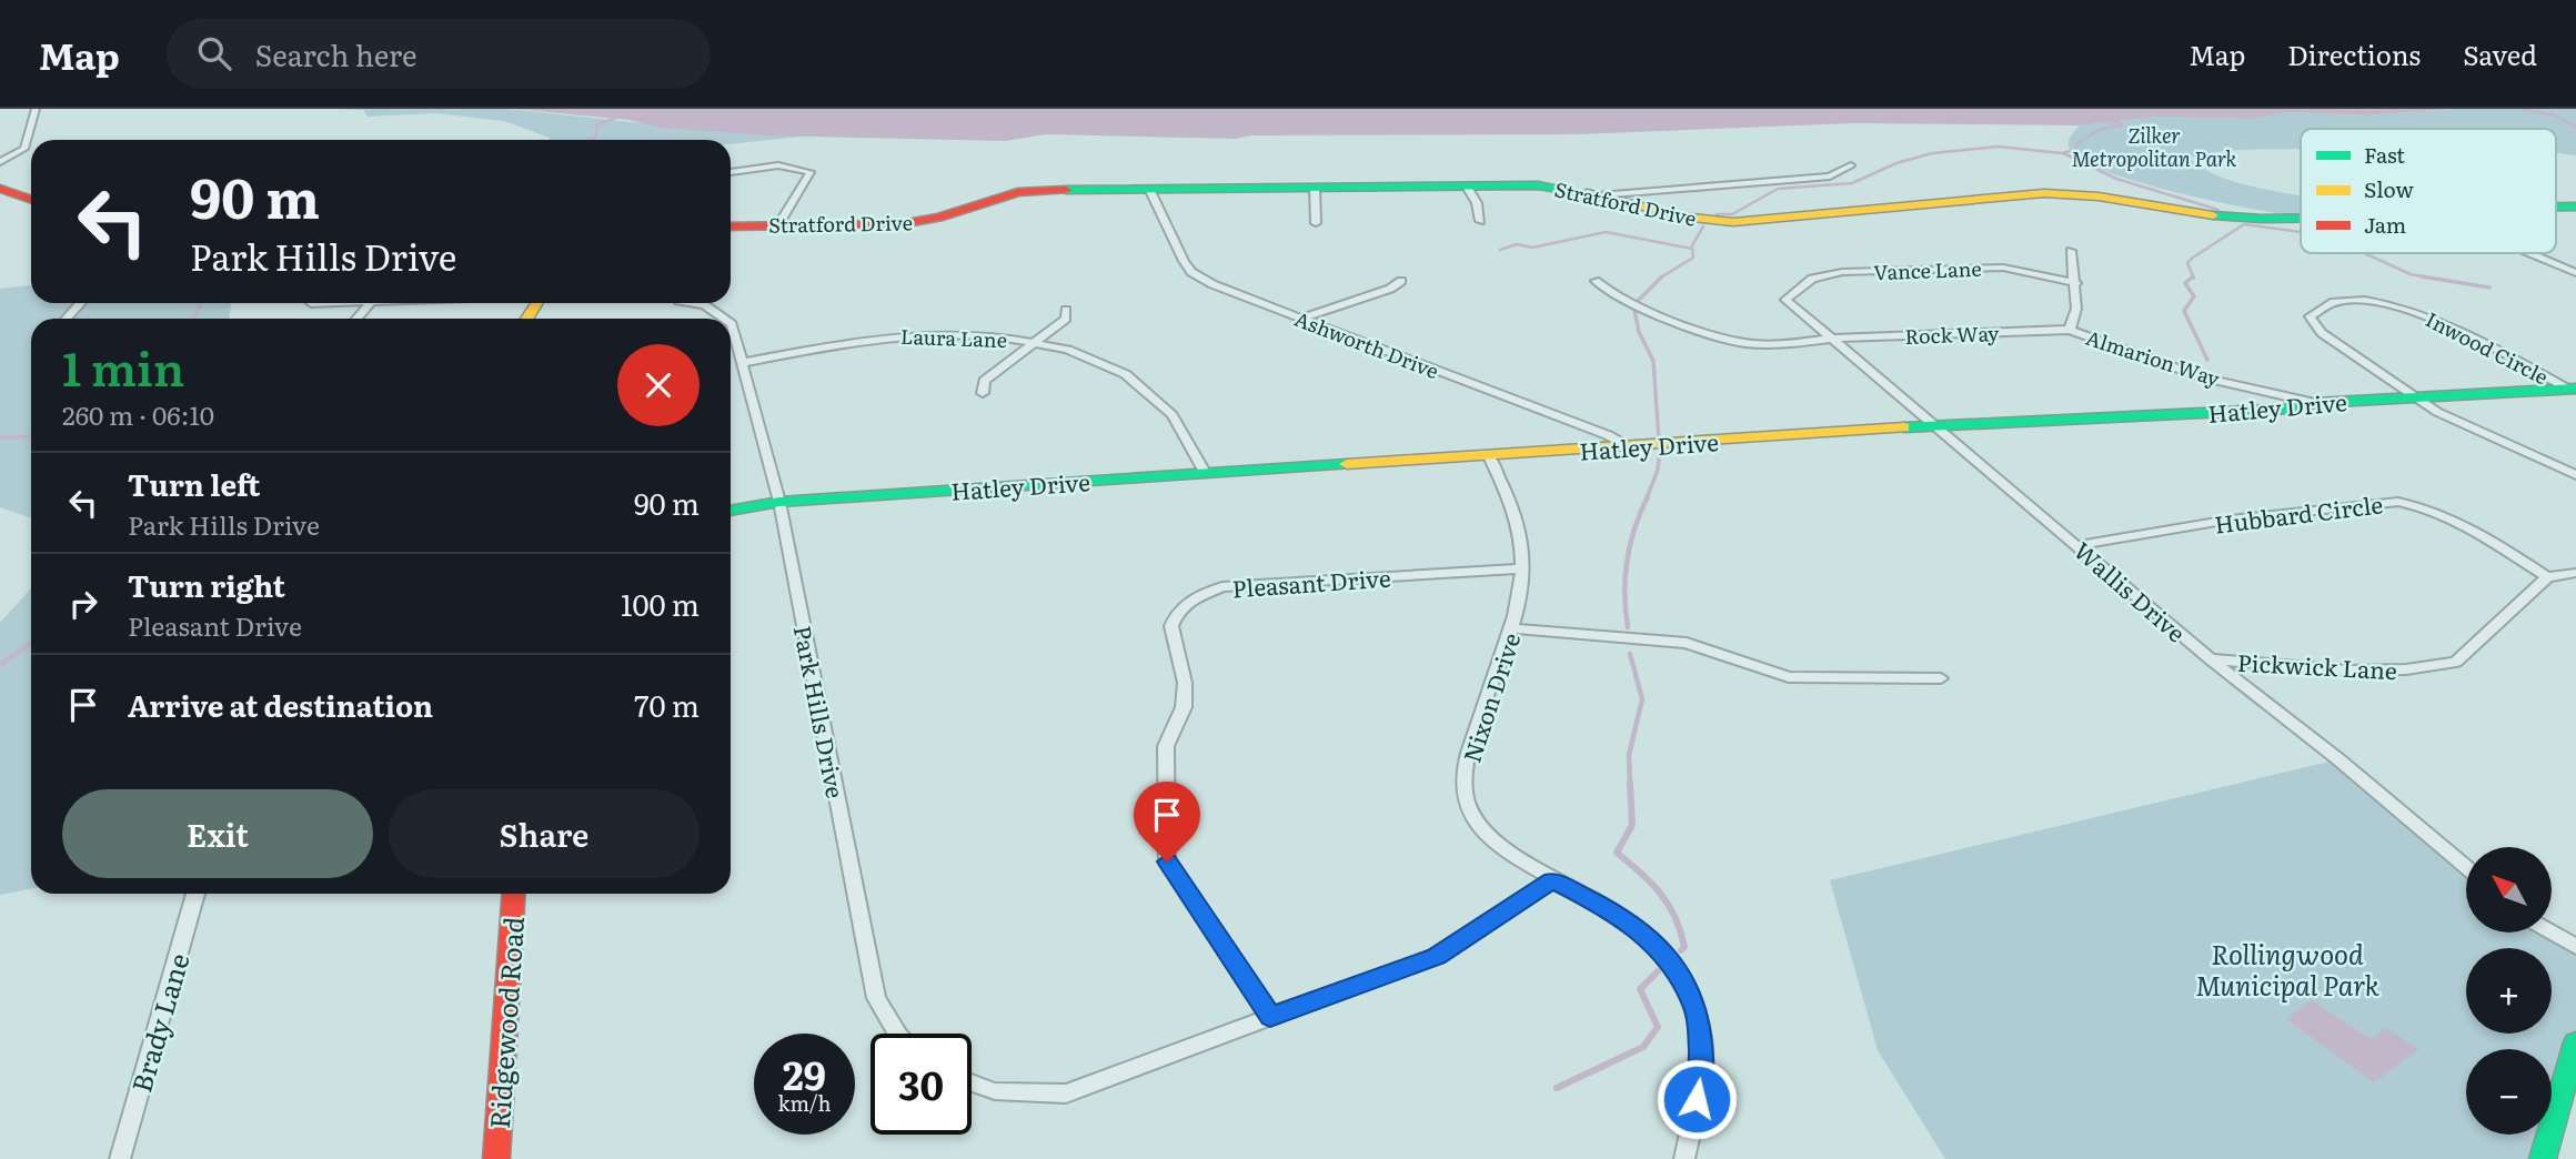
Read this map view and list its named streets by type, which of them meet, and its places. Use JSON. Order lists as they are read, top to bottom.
{
  "streets": {
    "street": [
      "Stratford Drive",
      "Vance Lane",
      "Rock Way",
      "Laura Lane",
      "Ashworth Drive",
      "Inwood Circle",
      "Almarion Way",
      "Hatley Drive",
      "Hubbard Circle",
      "Pleasant Drive",
      "Wallis Drive",
      "Pickwick Lane",
      "Nixon Drive",
      "Park Hills Drive",
      "Brady Lane",
      "Ridgewood Road"
    ]
  },
  "crossings": [
    ["Stratford Drive", "Ashworth Drive"],
    ["Vance Lane", "Almarion Way"],
    ["Vance Lane", "Wallis Drive"],
    ["Rock Way", "Almarion Way"],
    ["Rock Way", "Wallis Drive"],
    ["Laura Lane", "Hatley Drive"],
    ["Laura Lane", "Park Hills Drive"],
    ["Ashworth Drive", "Hatley Drive"],
    ["Inwood Circle", "Hatley Drive"],
    ["Almarion Way", "Hatley Drive"],
    ["Hatley Drive", "Wallis Drive"],
    ["Hatley Drive", "Nixon Drive"],
    ["Hatley Drive", "Park Hills Drive"],
    ["Hubbard Circle", "Wallis Drive"],
    ["Hubbard Circle", "Pickwick Lane"],
    ["Pleasant Drive", "Nixon Drive"],
    ["Wallis Drive", "Pickwick Lane"]
  ],
  "parks": ["Zilker Metropolitan Park", "Rollingwood Municipal Park"],
  "legend": ["Fast", "Slow", "Jam"],
  "north": "top left",
  "page": {
    "header": "Map",
    "search": "Search here",
    "nav": ["Map", "Directions", "Saved"],
    "turn": ["90 m", "Park Hills Drive"],
    "heading": ["1 min", "260 m · 06:10"],
    "list": [
      {
        "name": "Turn left",
        "note": "Park Hills Drive",
        "value": "90 m"
      },
      {
        "name": "Turn right",
        "note": "Pleasant Drive",
        "value": "100 m"
      },
      {
        "name": "Arrive at destination",
        "value": "70 m"
      }
    ],
    "buttons": ["Exit", "Share"],
    "map_buttons": ["+", "−"],
    "speed": "29 km/h",
    "limit": "30"
  }
}
